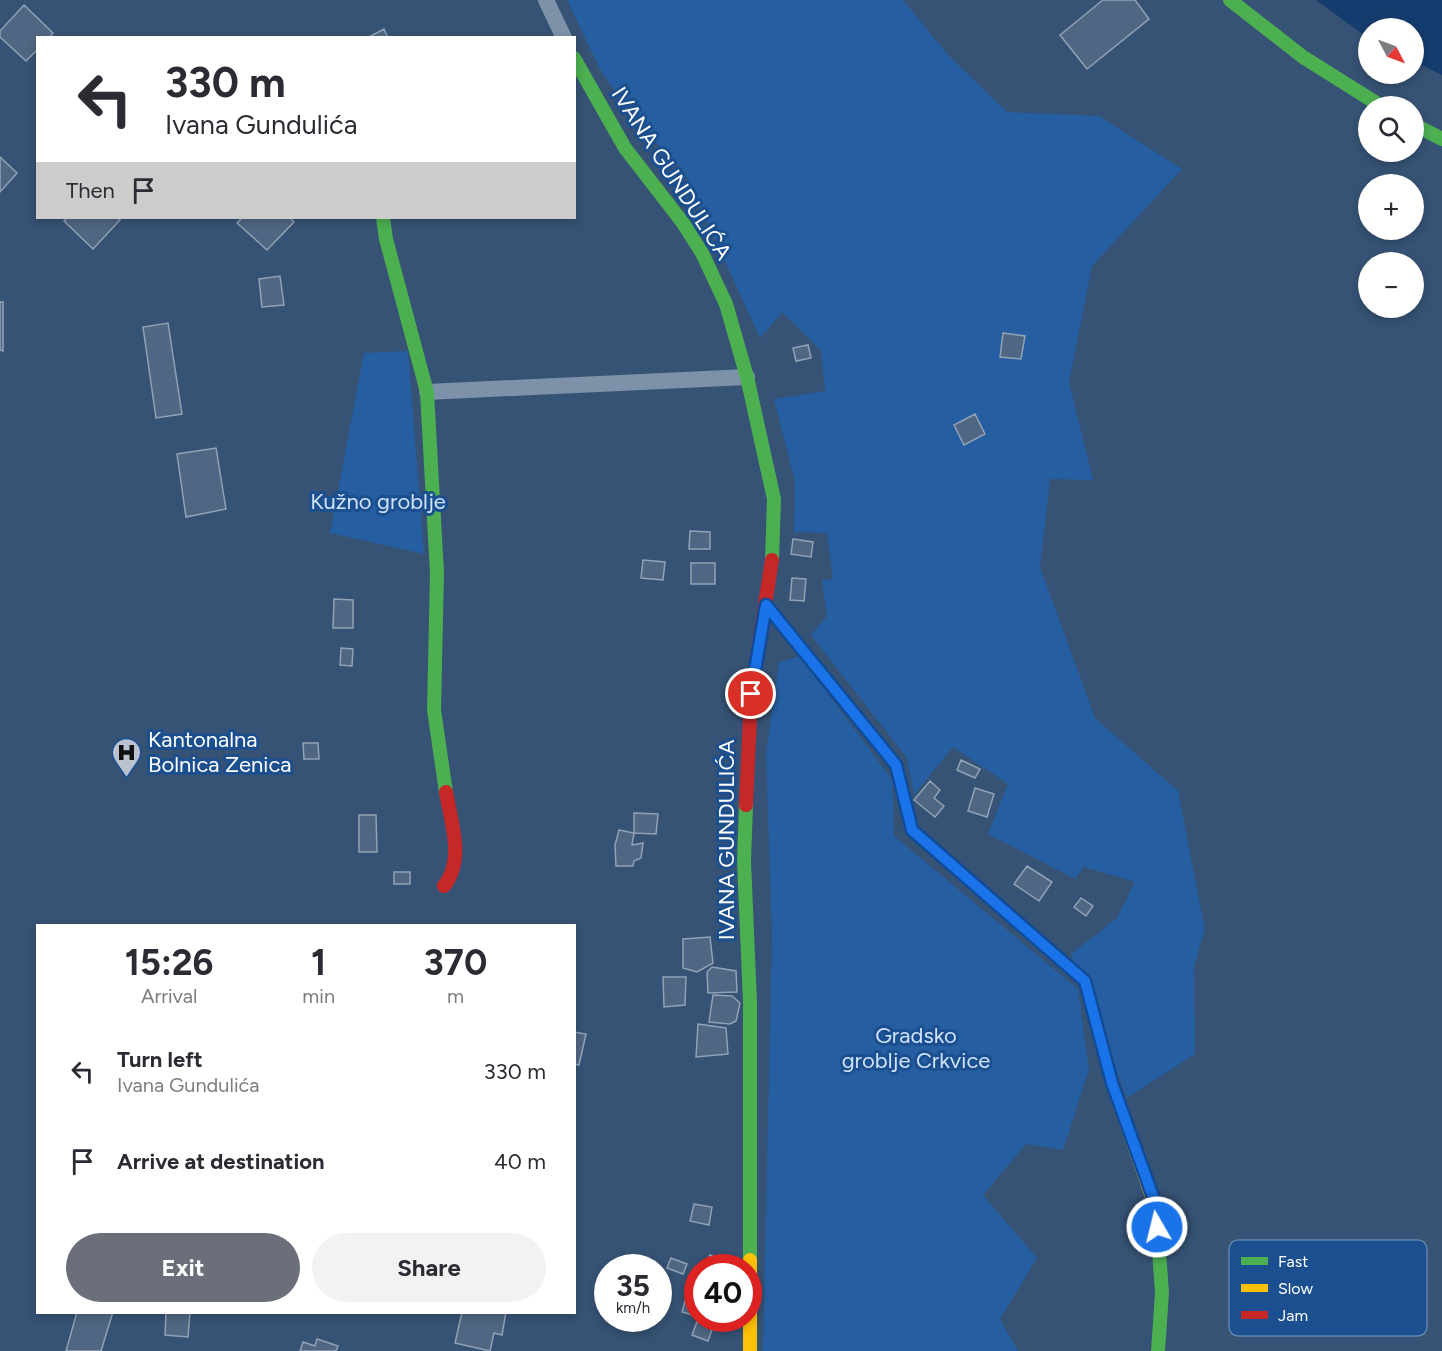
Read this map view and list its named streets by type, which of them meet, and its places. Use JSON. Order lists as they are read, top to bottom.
{
  "streets": {
    "main road": ["IVANA GUNDULIĆA"]
  },
  "parks": ["Kužno groblje", "Gradsko groblje Crkvice"],
  "places": {
    "hospital": ["Kantonalna Bolnica Zenica"]
  },
  "legend": ["Fast", "Slow", "Jam"],
  "north": "bottom right",
  "page": {
    "map_buttons": ["+", "−"],
    "turn": ["330 m", "Ivana Gundulića"],
    "then": "Then",
    "eta": [
      "15:26",
      "Arrival",
      "1",
      "min",
      "370",
      "m"
    ],
    "list": [
      {
        "name": "Turn left",
        "note": "Ivana Gundulića",
        "value": "330 m"
      },
      {
        "name": "Arrive at destination",
        "value": "40 m"
      }
    ],
    "buttons": ["Exit", "Share"],
    "speed": "35 km/h",
    "limit": "40"
  }
}
